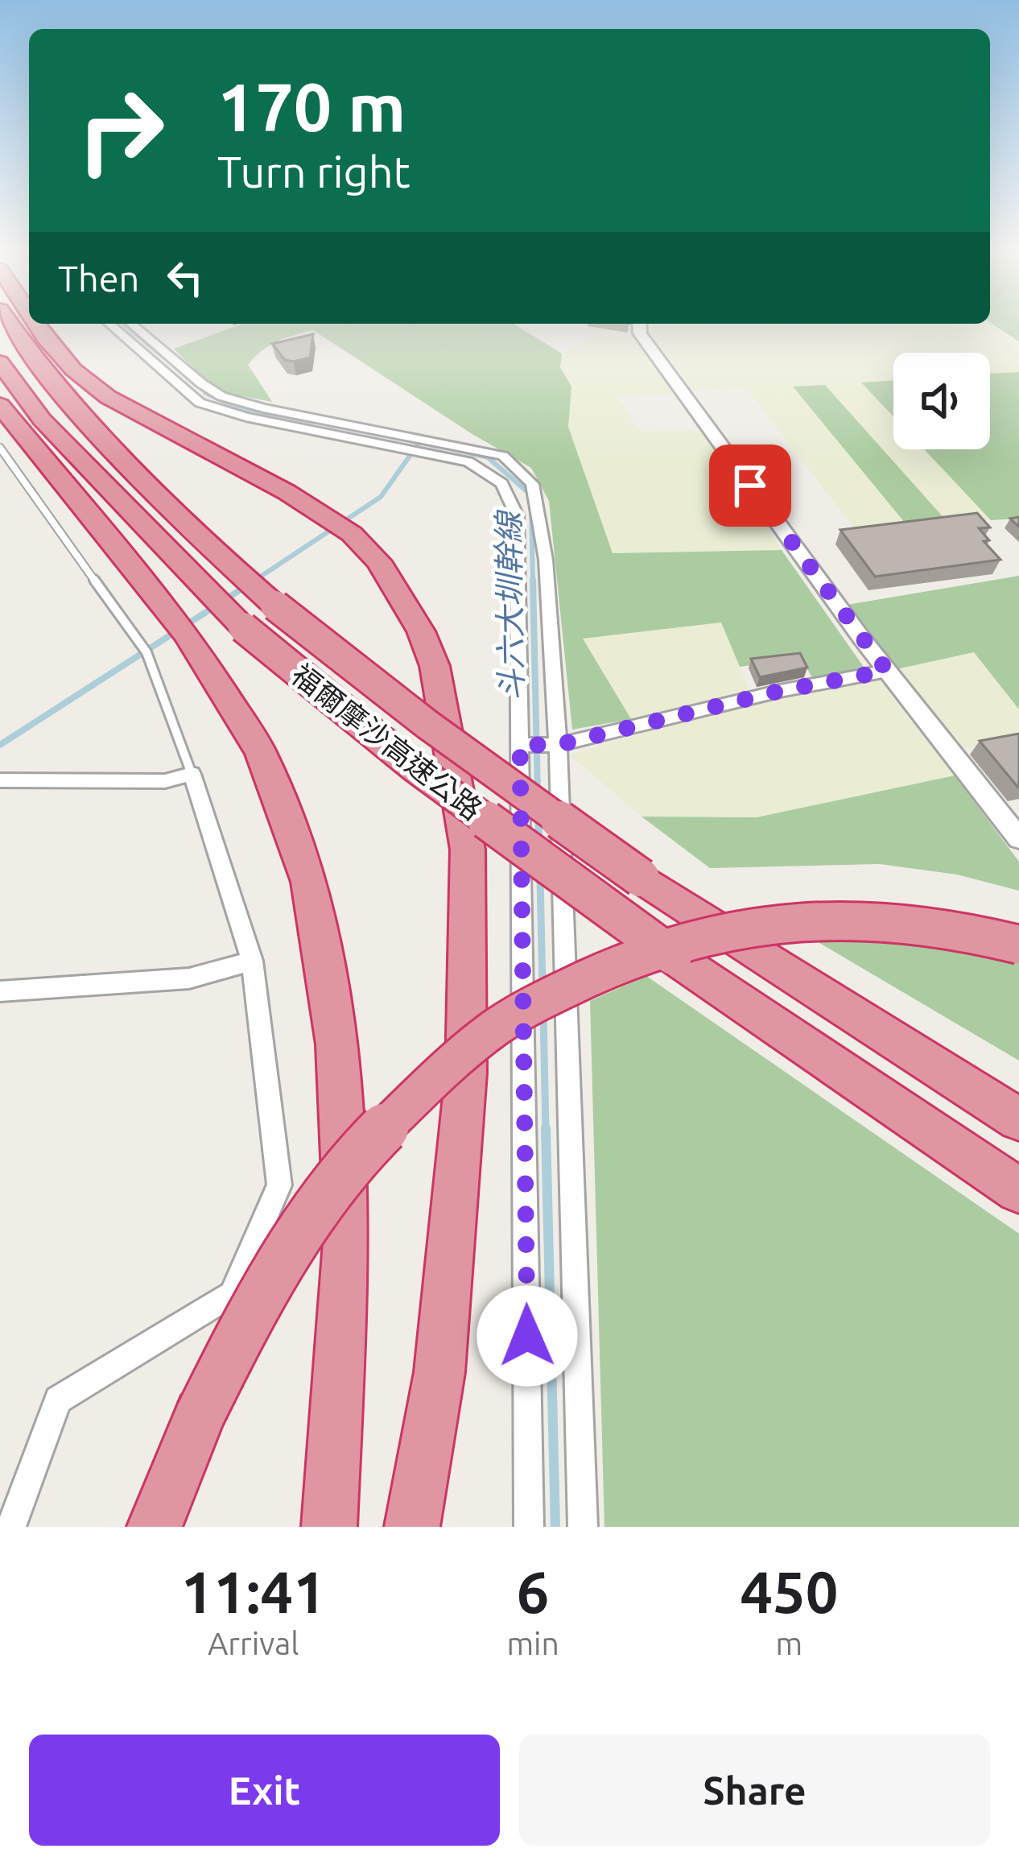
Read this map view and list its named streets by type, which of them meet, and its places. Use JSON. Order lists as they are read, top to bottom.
{
  "streets": {
    "highway": ["福爾摩沙高速公路"]
  },
  "water": ["斗六大圳幹線"],
  "page": {
    "turn": ["170 m", "Turn right"],
    "then": "Then",
    "eta": [
      "11:41",
      "Arrival",
      "6",
      "min",
      "450",
      "m"
    ],
    "buttons": ["Exit", "Share"]
  }
}
